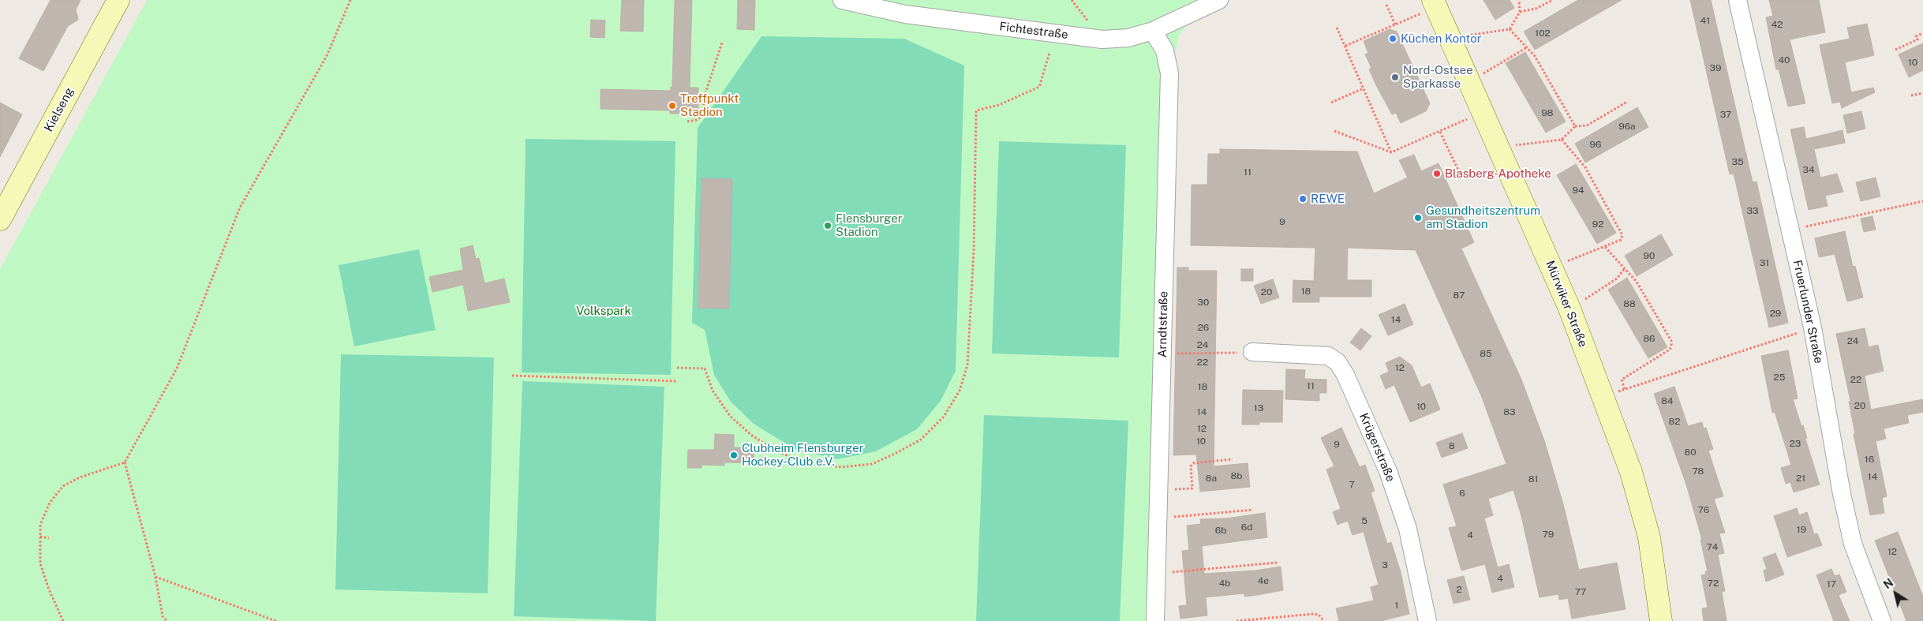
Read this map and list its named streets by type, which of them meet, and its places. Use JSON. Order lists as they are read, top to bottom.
{
  "streets": {
    "main road": ["Kielseng", "Mürwiker Straße"],
    "street": [
      "Fichtestraße",
      "Fruerlunder Straße",
      "Arndtstraße",
      "Krügerstraße"
    ]
  },
  "crossings": [
    ["Fichtestraße", "Arndtstraße"]
  ],
  "parks": ["Volkspark"],
  "places": [
    "Küchen Kontor",
    "Nord-Ostsee Sparkasse",
    "Treffpunkt Stadion",
    "Blasberg-Apotheke",
    "REWE",
    "Gesundheitszentrum am Stadion",
    "Flensburger Stadion",
    "Clubheim Flensburger Hockey-Club e.V."
  ],
  "house_numbers": [
    "41",
    "42",
    "102",
    "40",
    "10",
    "39",
    "98",
    "37",
    "96a",
    "96",
    "35",
    "34",
    "11",
    "94",
    "33",
    "9",
    "92",
    "90",
    "31",
    "18",
    "20",
    "87",
    "30",
    "88",
    "29",
    "14",
    "26",
    "86",
    "24",
    "24",
    "85",
    "22",
    "12",
    "25",
    "22",
    "11",
    "18",
    "84",
    "20",
    "10",
    "13",
    "14",
    "83",
    "82",
    "12",
    "10",
    "23",
    "9",
    "8",
    "80",
    "16",
    "78",
    "8b",
    "14",
    "8a",
    "21",
    "81",
    "7",
    "6",
    "76",
    "5",
    "6d",
    "19",
    "6b",
    "79",
    "4",
    "74",
    "12",
    "3",
    "4",
    "4e",
    "4b",
    "72",
    "17",
    "2",
    "77",
    "1"
  ],
  "north": "top left"
}
